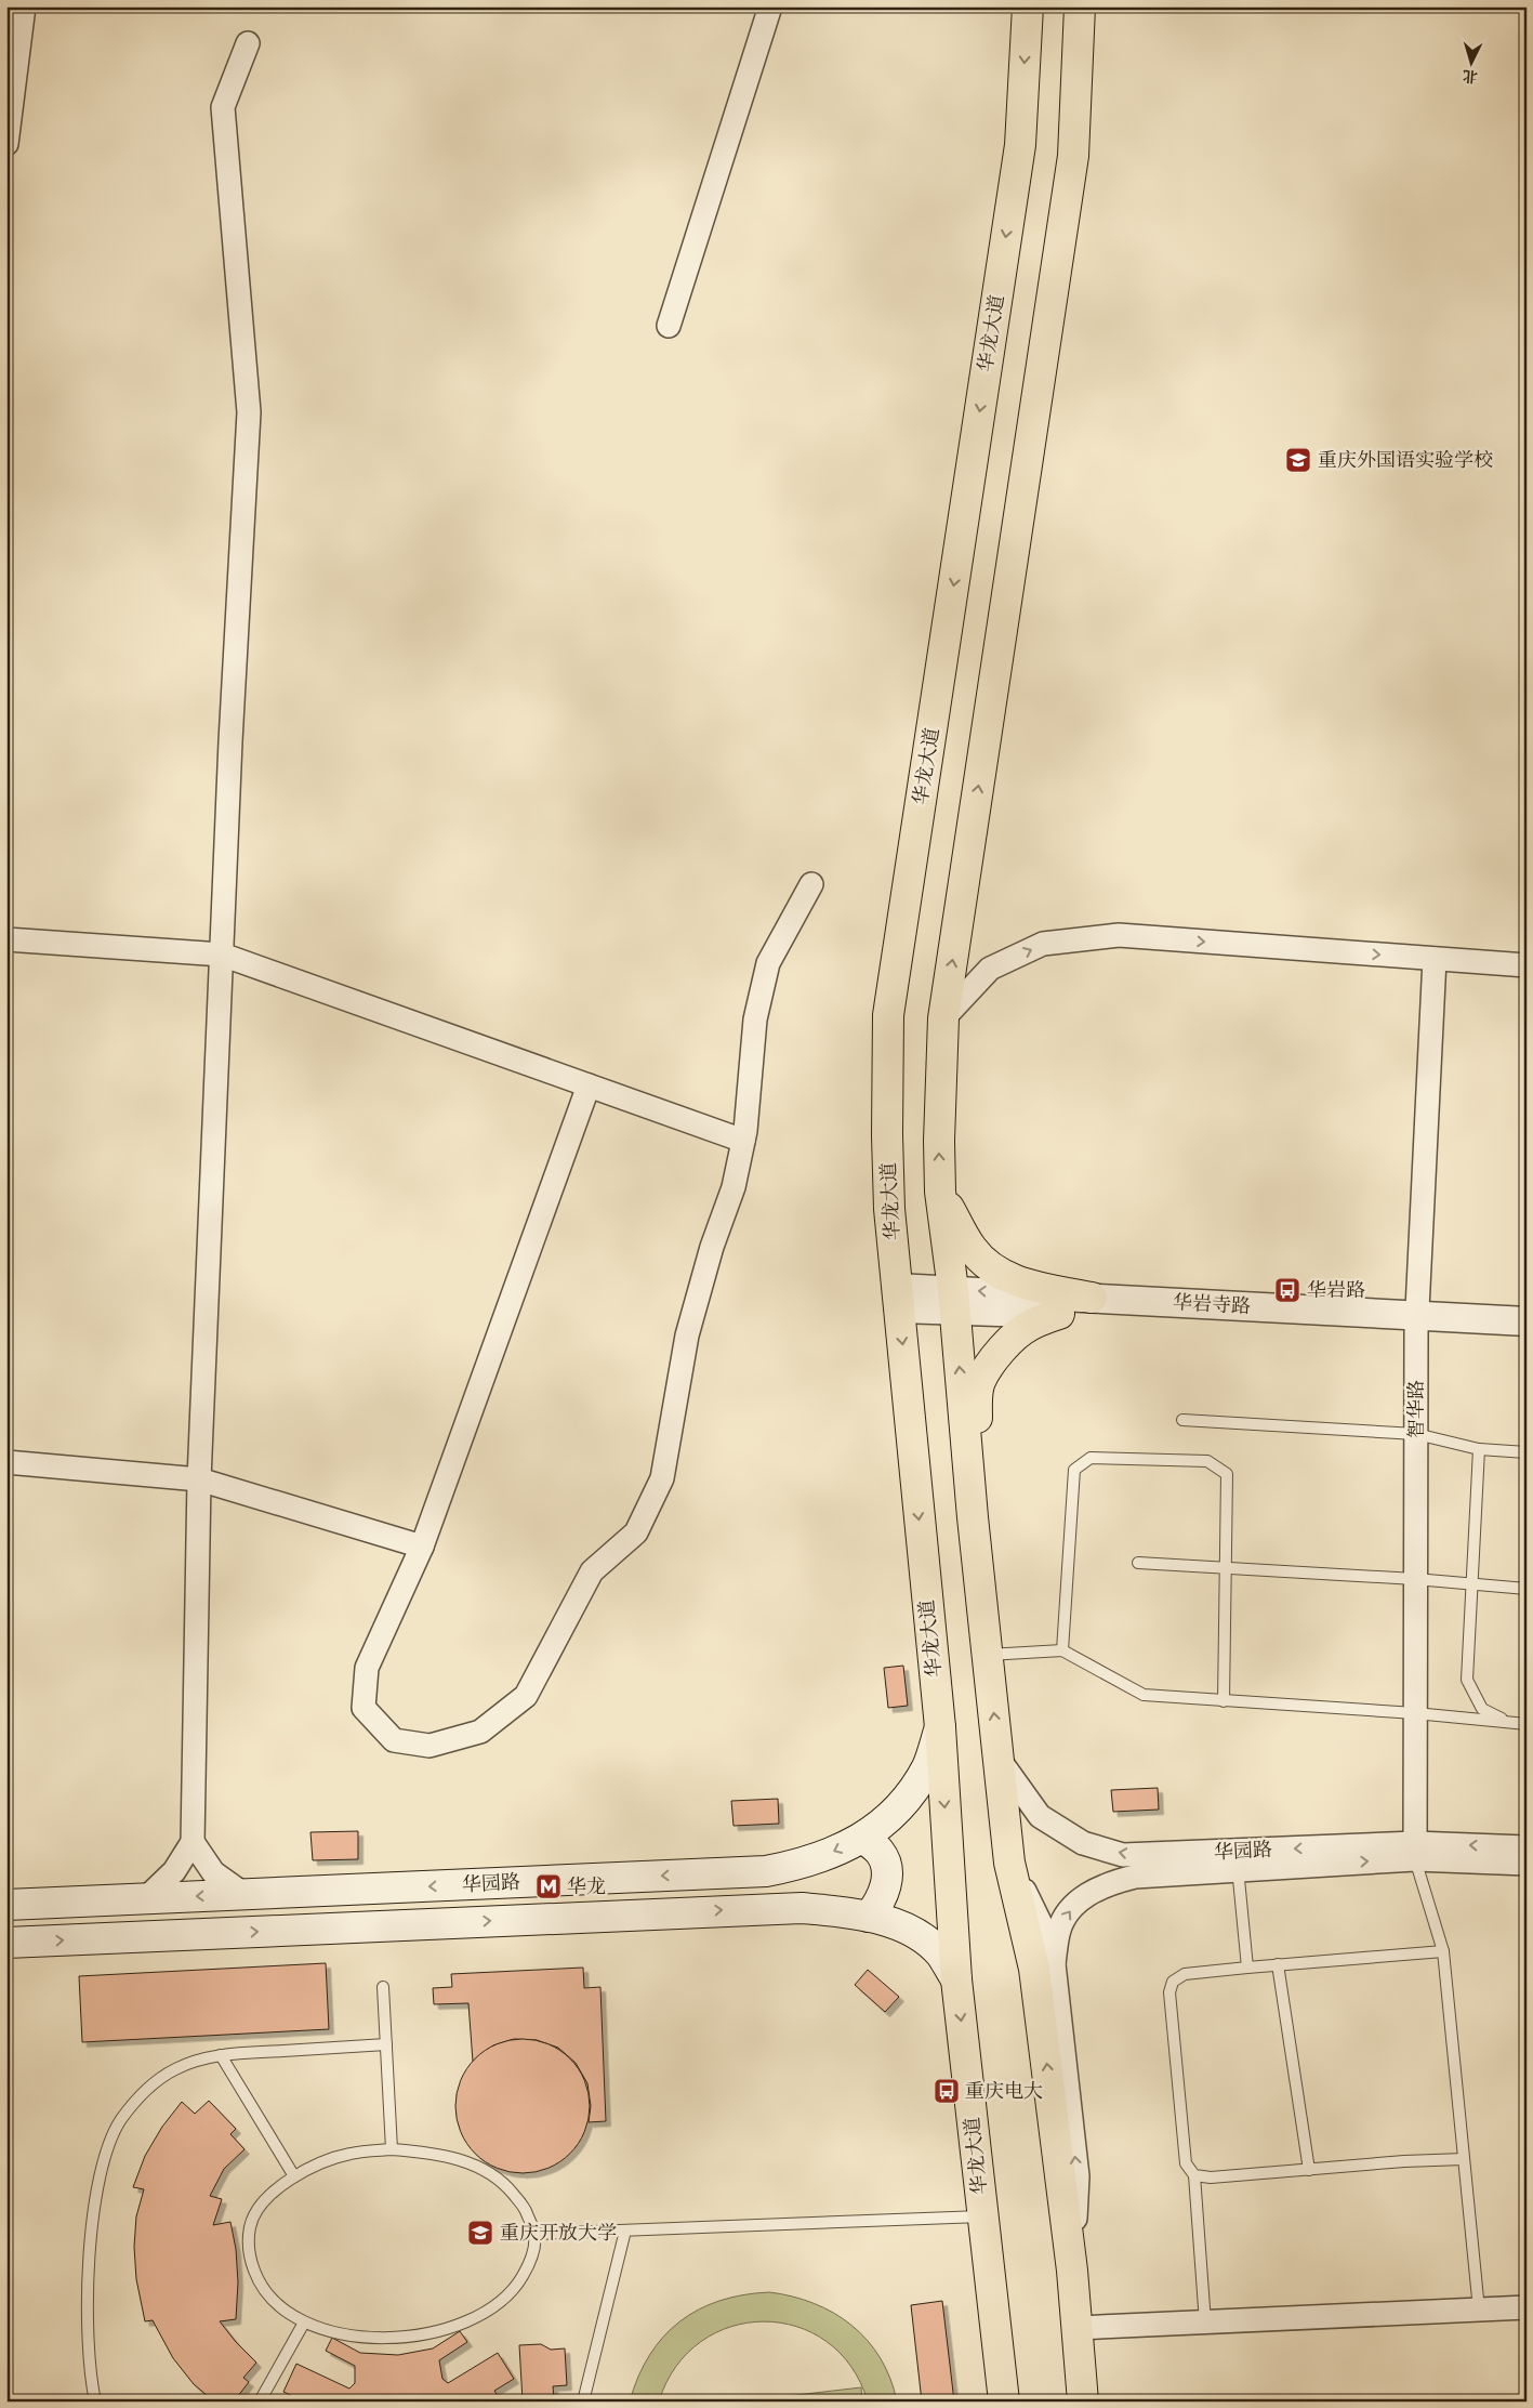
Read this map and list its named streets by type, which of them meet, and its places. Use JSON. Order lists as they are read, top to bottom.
{
  "streets": {
    "main road": ["华龙大道", "华园路"],
    "street": ["华岩寺路", "智华路"]
  },
  "crossings": [
    ["华龙大道", "华岩寺路"],
    ["华龙大道", "华园路"],
    ["华岩寺路", "智华路"],
    ["智华路", "华园路"]
  ],
  "places": {
    "school or university": ["重庆外国语实验学校", "重庆开放大学"],
    "bus stop": ["华岩路", "重庆电大"],
    "metro station": ["华龙"]
  },
  "north": "bottom"
}
